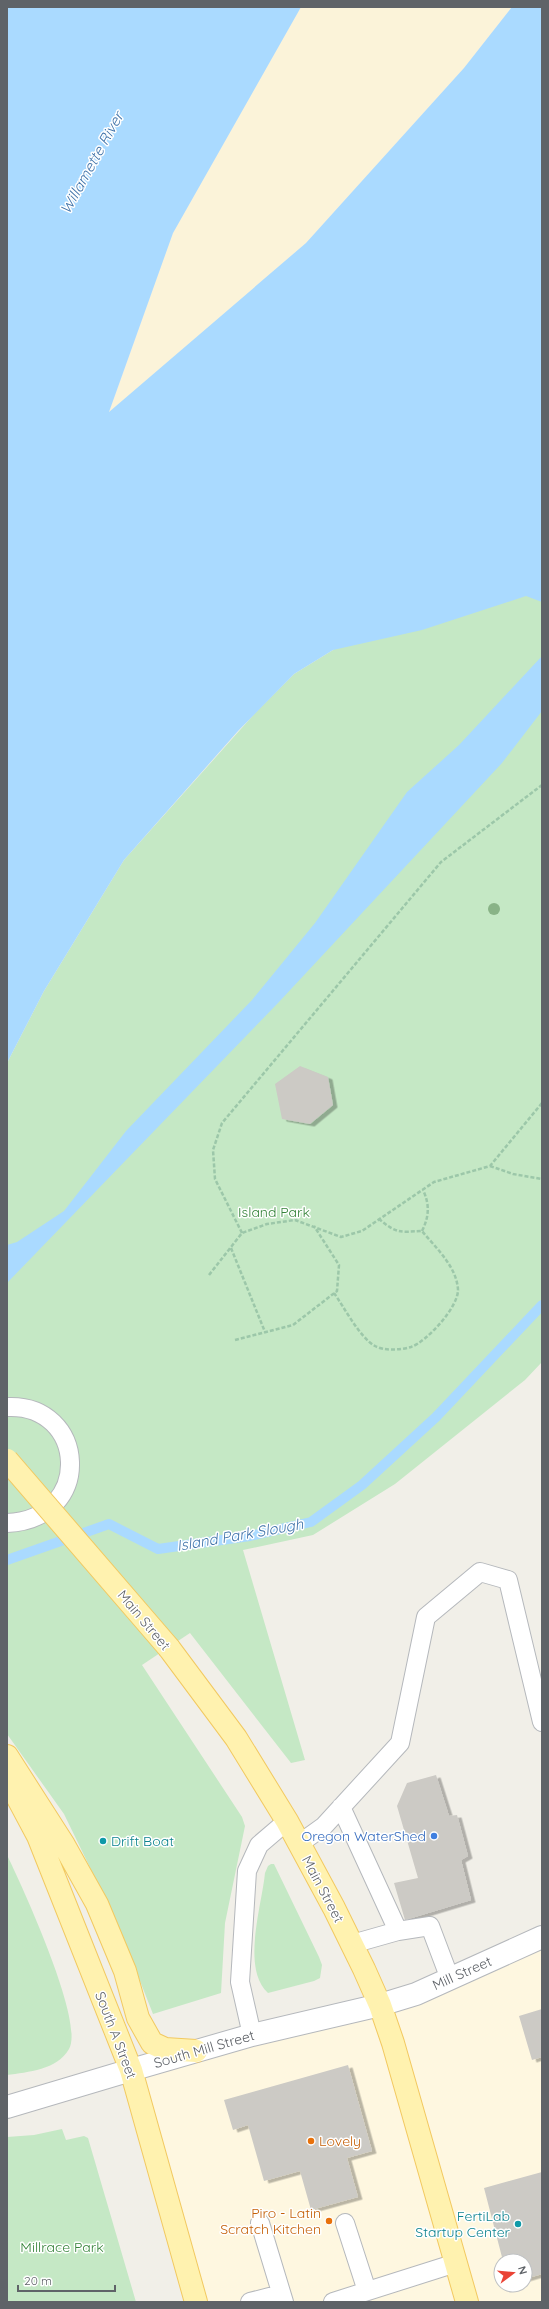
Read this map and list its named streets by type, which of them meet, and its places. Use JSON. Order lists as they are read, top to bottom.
{
  "streets": {
    "main road": ["Main Street", "South A Street"],
    "street": ["Mill Street", "South Mill Street"]
  },
  "crossings": [
    ["Main Street", "Mill Street"],
    ["Main Street", "South Mill Street"],
    ["Mill Street", "South Mill Street"],
    ["South A Street", "South Mill Street"]
  ],
  "water": ["Willamette River", "Island Park Slough"],
  "parks": ["Island Park", "Millrace Park"],
  "places": [
    "Oregon WaterShed",
    "Drift Boat",
    "Lovely",
    "Piro - Latin Scratch Kitchen",
    "FertiLab Startup Center"
  ],
  "scale_bar": "20 m",
  "north": "right"
}
